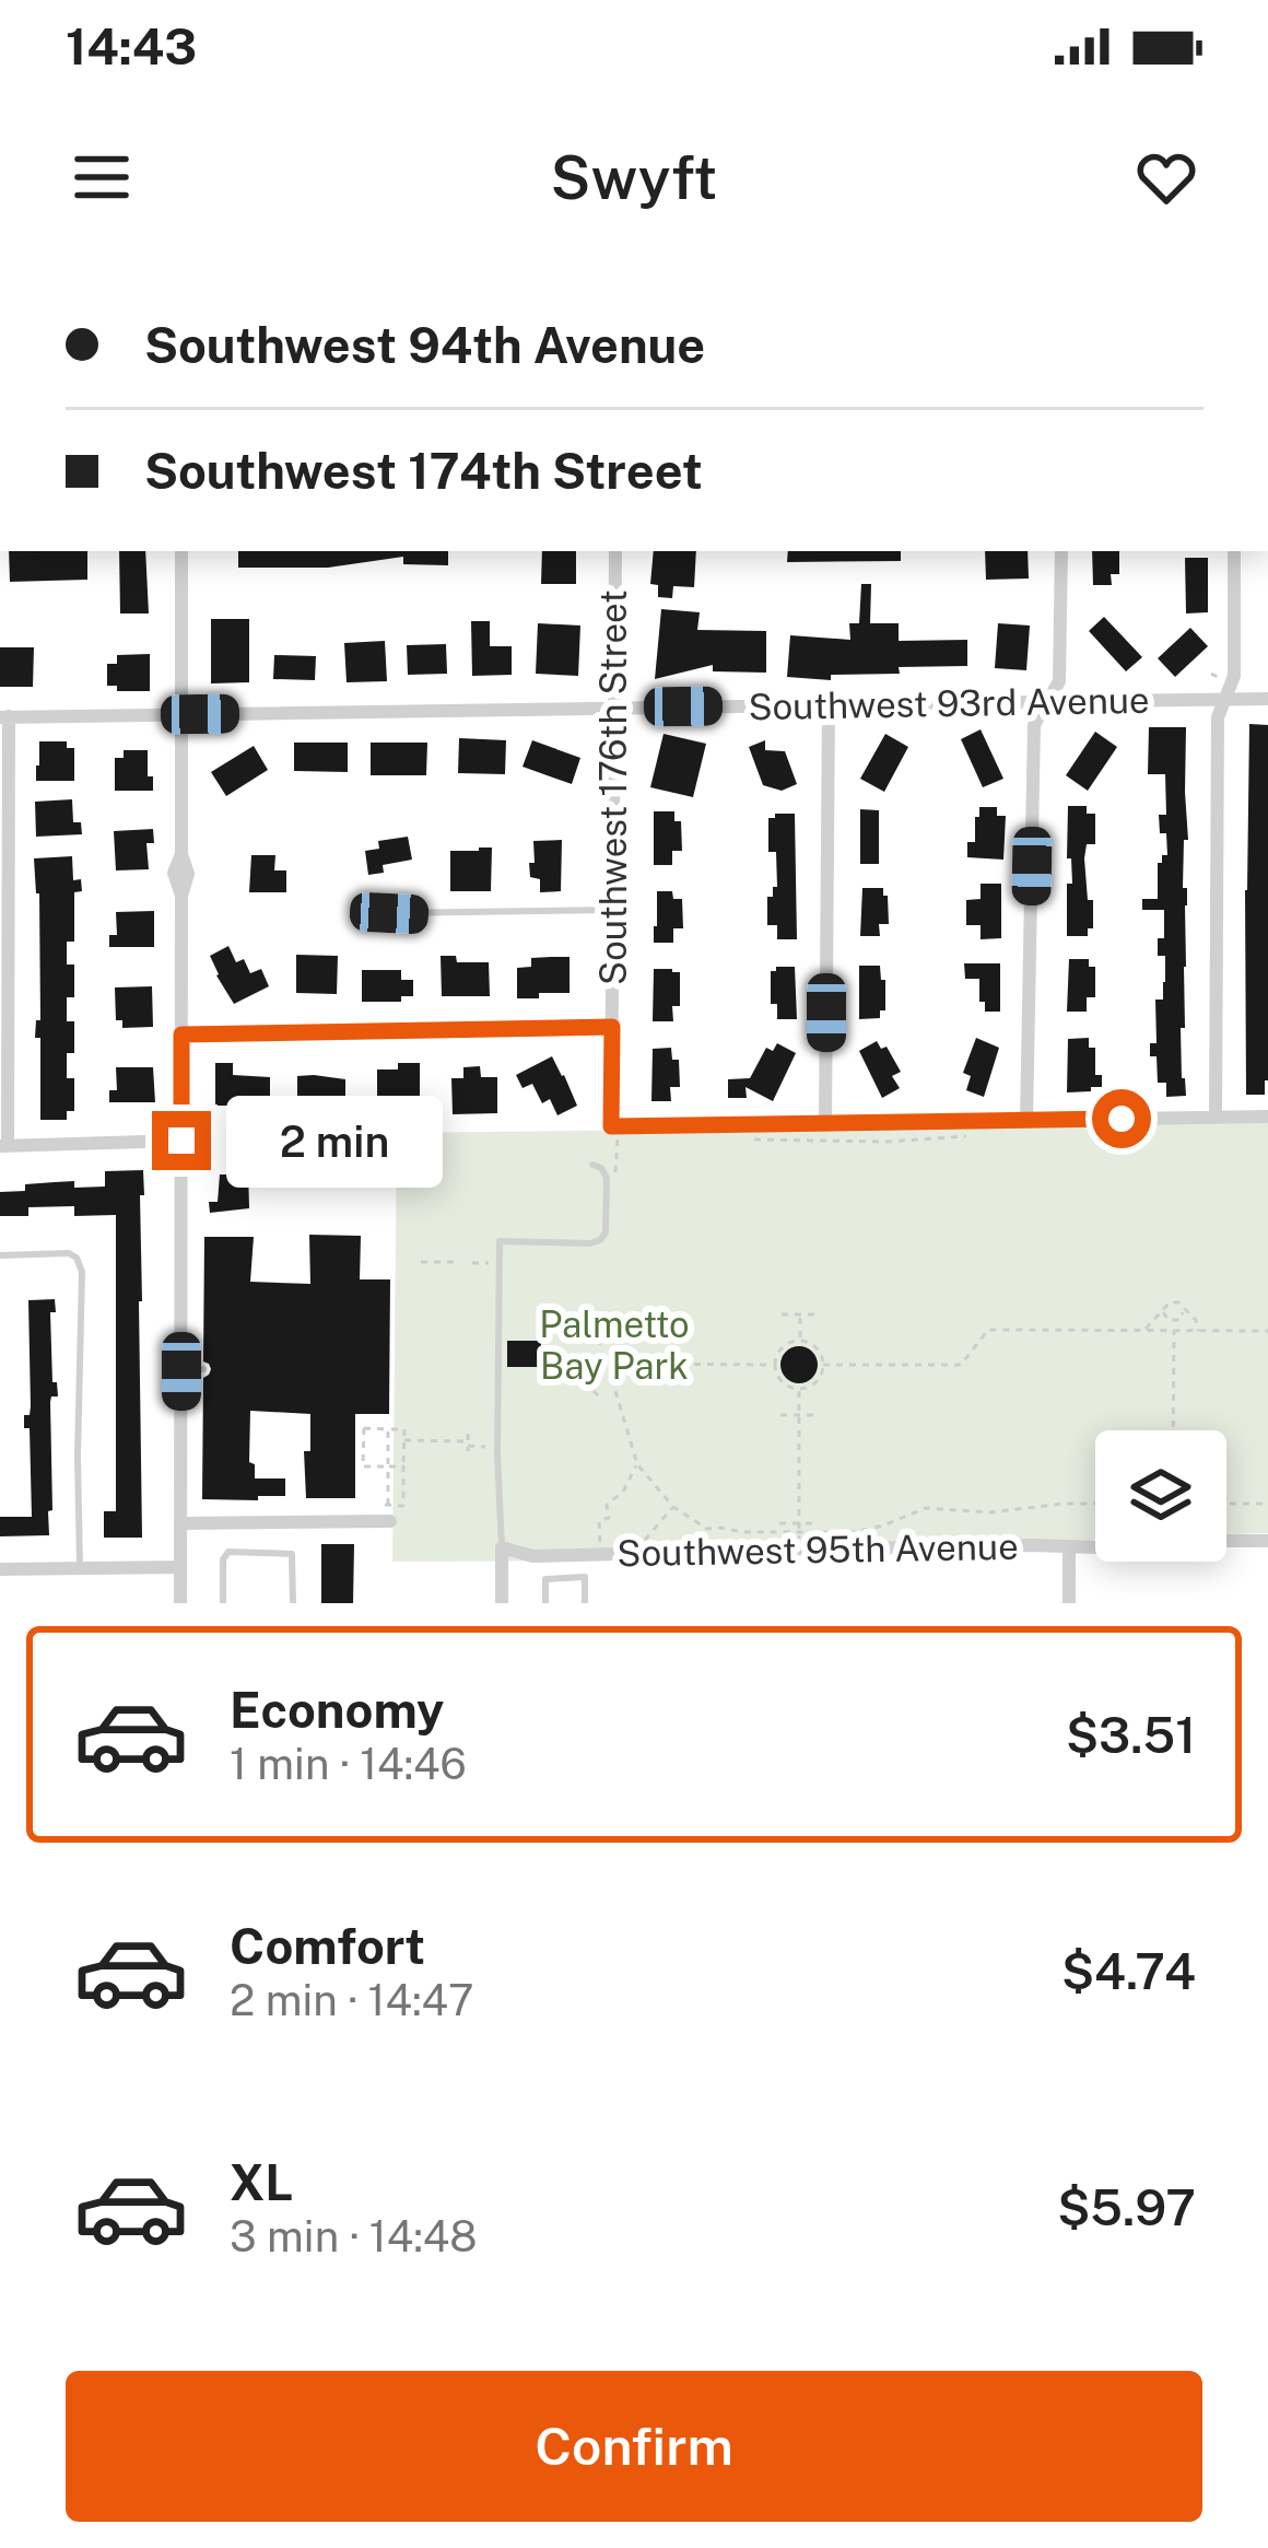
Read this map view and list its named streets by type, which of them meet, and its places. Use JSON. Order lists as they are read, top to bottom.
{
  "streets": {
    "street": ["Southwest 93rd Avenue", "Southwest 176th Street", "Southwest 95th Avenue"]
  },
  "crossings": [
    ["Southwest 93rd Avenue", "Southwest 176th Street"]
  ],
  "parks": ["Palmetto Bay Park"],
  "page": {
    "status": "14:43",
    "header": "Swyft",
    "banner": ["Southwest 94th Avenue", "Southwest 174th Street"],
    "bubble": "2 min",
    "list": [
      {
        "name": "Economy",
        "note": "1 min · 14:46",
        "value": "$3.51"
      },
      {
        "name": "Comfort",
        "note": "2 min · 14:47",
        "value": "$4.74"
      },
      {
        "name": "XL",
        "note": "3 min · 14:48",
        "value": "$5.97"
      }
    ],
    "buttons": "Confirm"
  }
}
